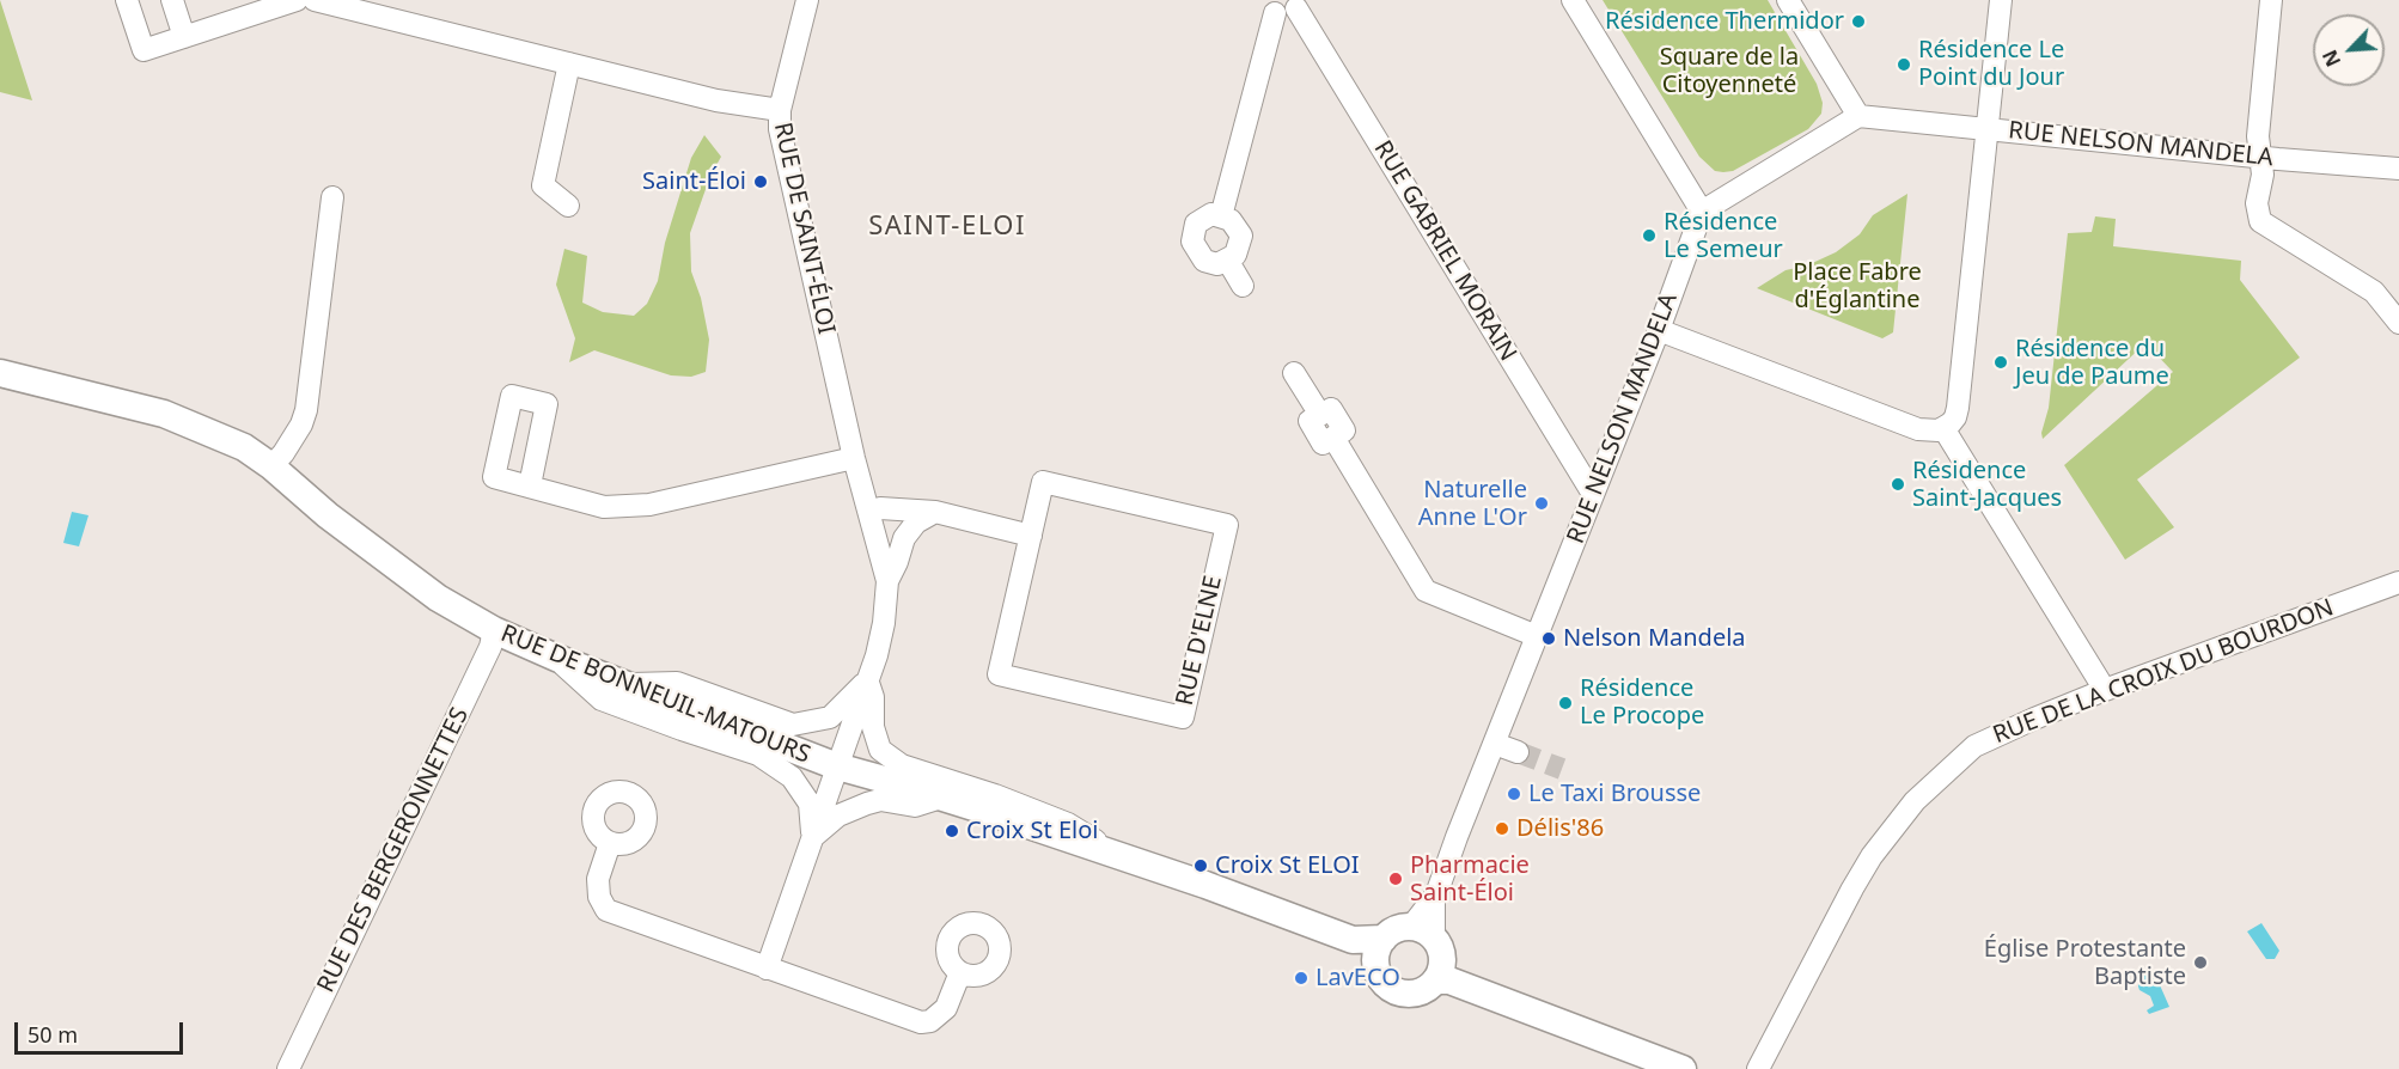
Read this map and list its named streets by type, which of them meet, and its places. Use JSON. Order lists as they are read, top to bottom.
{
  "streets": {
    "main road": ["RUE DE BONNEUIL-MATOURS"],
    "street": [
      "RUE NELSON MANDELA",
      "RUE DE SAINT-ÉLOI",
      "RUE GABRIEL MORAIN",
      "RUE D'ELNE",
      "RUE DE LA CROIX DU BOURDON",
      "RUE DES BERGERONNETTES"
    ]
  },
  "crossings": [
    ["RUE NELSON MANDELA", "RUE GABRIEL MORAIN"],
    ["RUE NELSON MANDELA", "RUE DE BONNEUIL-MATOURS"],
    ["RUE DE SAINT-ÉLOI", "RUE DE BONNEUIL-MATOURS"],
    ["RUE DE BONNEUIL-MATOURS", "RUE DES BERGERONNETTES"]
  ],
  "districts": ["SAINT-ELOI"],
  "parks": ["Square de la Citoyenneté", "Place Fabre d'Églantine"],
  "places": [
    "Résidence Thermidor",
    "Résidence Le Point du Jour",
    "Saint-Éloi",
    "Résidence Le Semeur",
    "Résidence du Jeu de Paume",
    "Résidence Saint-Jacques",
    "Naturelle Anne L'Or",
    "Nelson Mandela",
    "Résidence Le Procope",
    "Le Taxi Brousse",
    "Délis'86",
    "Croix St Eloi",
    "Croix St ELOI",
    "Pharmacie Saint-Éloi",
    "Église Protestante Baptiste",
    "LavECO"
  ],
  "scale_bar": "50 m",
  "north": "bottom left"
}
